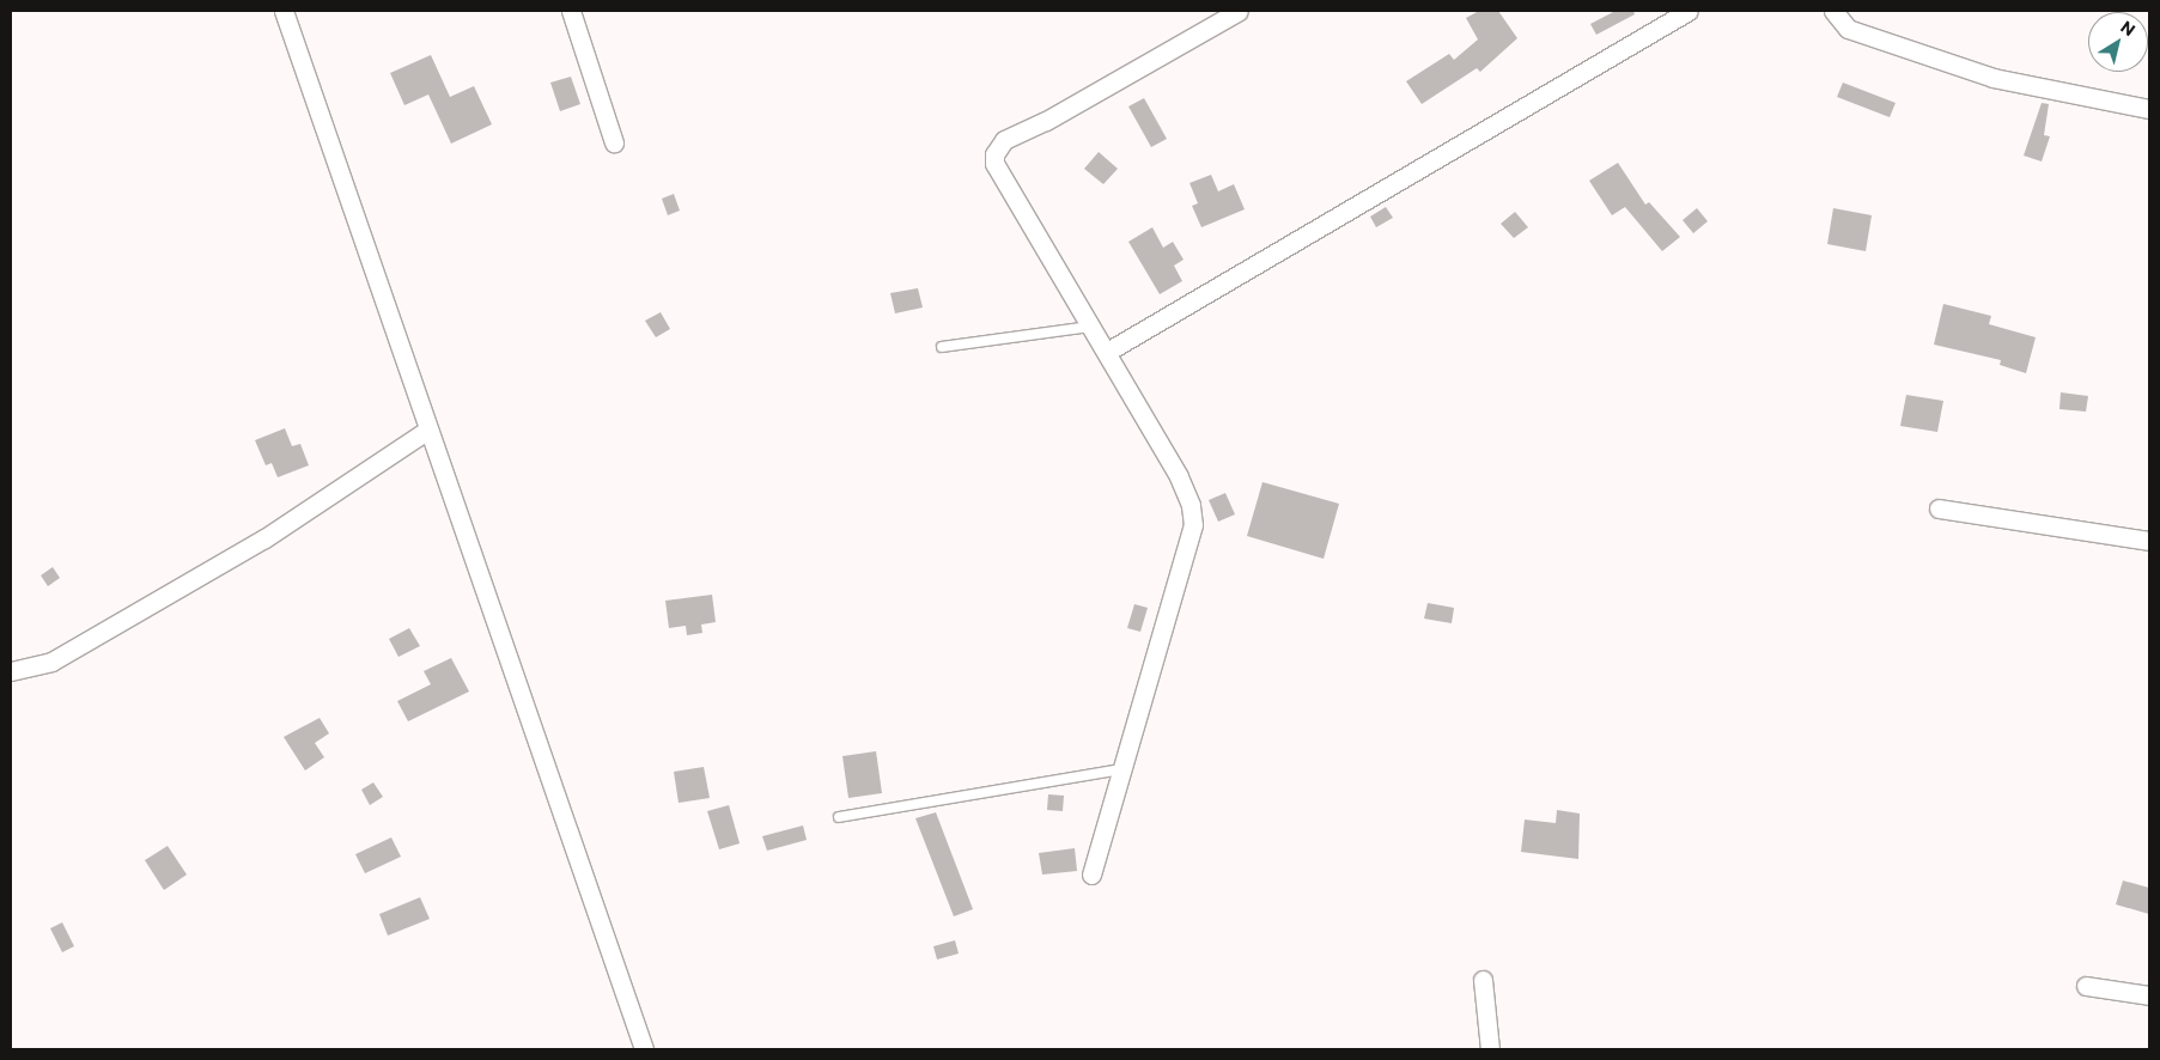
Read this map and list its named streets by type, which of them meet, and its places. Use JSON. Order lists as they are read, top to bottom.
{
  "north": "top right"
}
